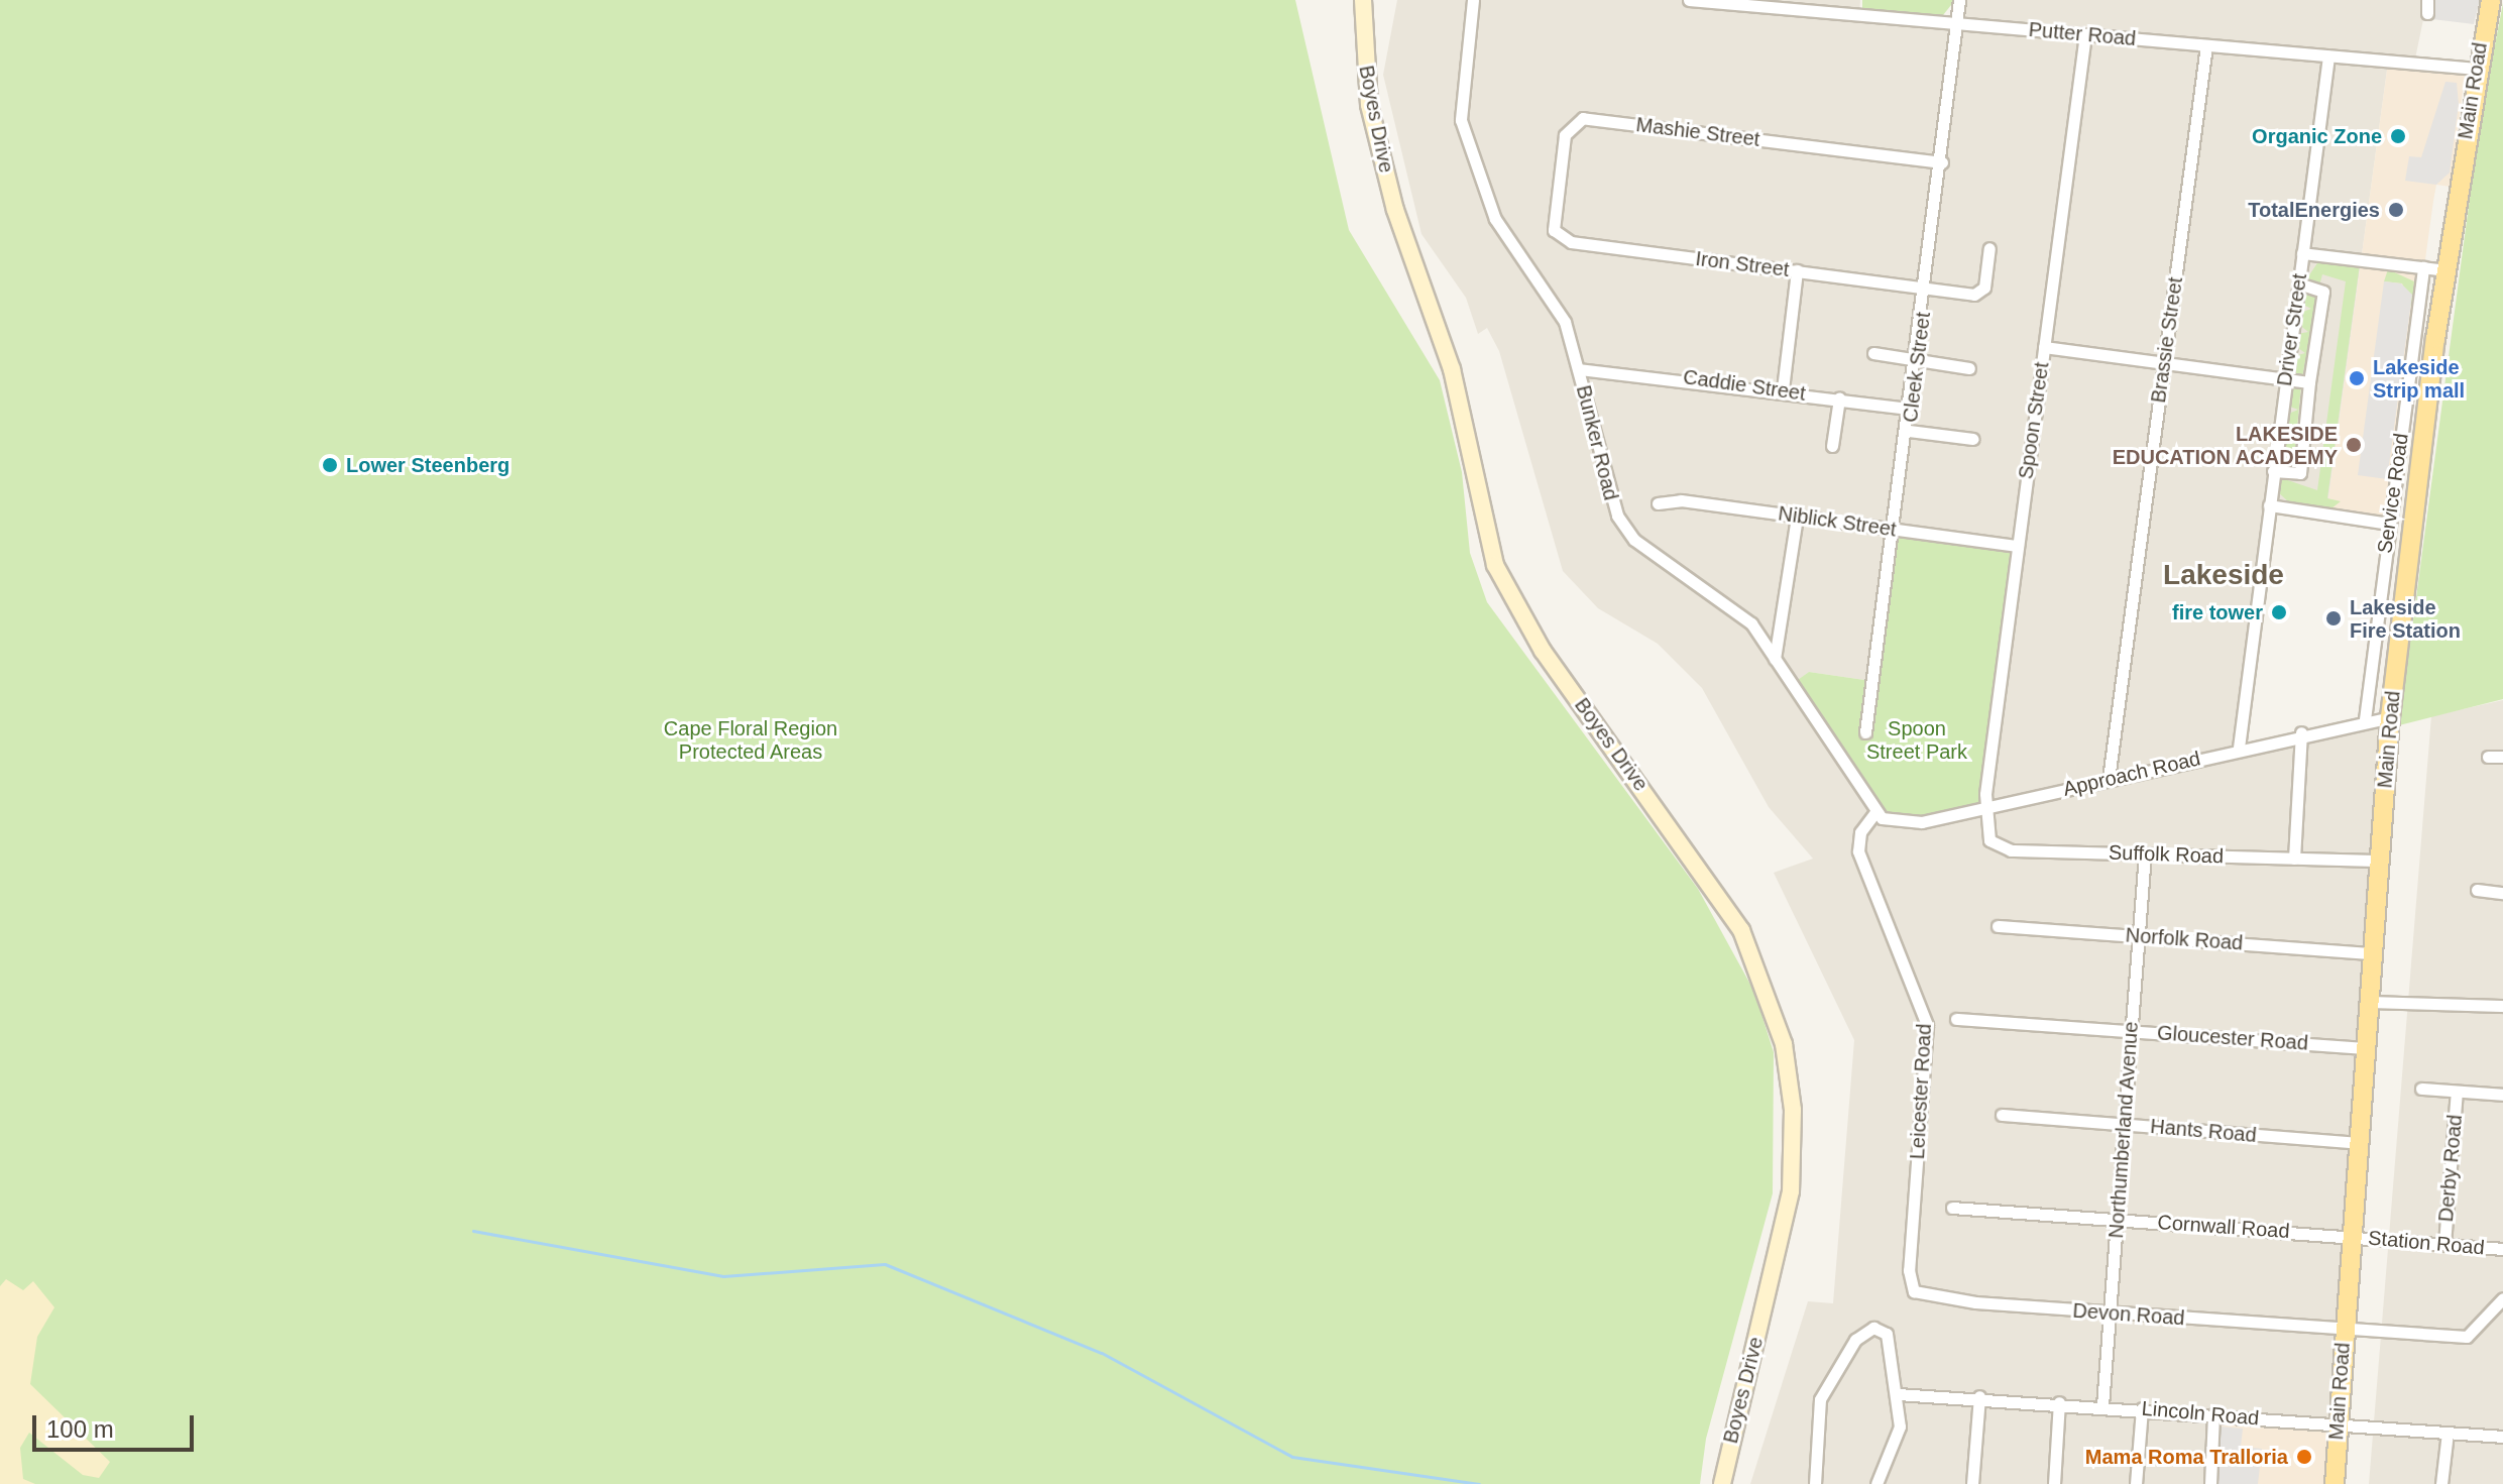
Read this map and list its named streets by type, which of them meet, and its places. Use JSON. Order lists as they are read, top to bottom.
{
  "streets": {
    "main road": ["Main Road", "Boyes Drive"],
    "street": [
      "Putter Road",
      "Mashie Street",
      "Iron Street",
      "Driver Street",
      "Brassie Street",
      "Cleek Street",
      "Caddie Street",
      "Spoon Street",
      "Bunker Road",
      "Service Road",
      "Niblick Street",
      "Approach Road",
      "Suffolk Road",
      "Norfolk Road",
      "Gloucester Road",
      "Leicester Road",
      "Northumberland Avenue",
      "Hants Road",
      "Derby Road",
      "Cornwall Road",
      "Station Road",
      "Devon Road",
      "Lincoln Road"
    ]
  },
  "crossings": [
    ["Putter Road", "Main Road"],
    ["Putter Road", "Driver Street"],
    ["Putter Road", "Brassie Street"],
    ["Putter Road", "Cleek Street"],
    ["Putter Road", "Spoon Street"],
    ["Main Road", "Approach Road"],
    ["Main Road", "Suffolk Road"],
    ["Main Road", "Norfolk Road"],
    ["Main Road", "Gloucester Road"],
    ["Main Road", "Hants Road"],
    ["Main Road", "Cornwall Road"],
    ["Main Road", "Station Road"],
    ["Main Road", "Devon Road"],
    ["Main Road", "Lincoln Road"],
    ["Mashie Street", "Iron Street"],
    ["Mashie Street", "Cleek Street"],
    ["Iron Street", "Cleek Street"],
    ["Driver Street", "Approach Road"],
    ["Brassie Street", "Approach Road"],
    ["Cleek Street", "Caddie Street"],
    ["Cleek Street", "Niblick Street"],
    ["Caddie Street", "Bunker Road"],
    ["Spoon Street", "Niblick Street"],
    ["Spoon Street", "Approach Road"],
    ["Spoon Street", "Suffolk Road"],
    ["Bunker Road", "Approach Road"],
    ["Bunker Road", "Leicester Road"],
    ["Service Road", "Approach Road"],
    ["Approach Road", "Suffolk Road"],
    ["Approach Road", "Leicester Road"],
    ["Suffolk Road", "Northumberland Avenue"],
    ["Norfolk Road", "Northumberland Avenue"],
    ["Gloucester Road", "Northumberland Avenue"],
    ["Leicester Road", "Devon Road"],
    ["Northumberland Avenue", "Hants Road"],
    ["Northumberland Avenue", "Cornwall Road"],
    ["Northumberland Avenue", "Devon Road"],
    ["Northumberland Avenue", "Lincoln Road"],
    ["Derby Road", "Station Road"],
    ["Cornwall Road", "Station Road"]
  ],
  "districts": ["Lakeside"],
  "parks": ["Cape Floral Region Protected Areas", "Spoon Street Park"],
  "places": [
    "Organic Zone",
    "TotalEnergies",
    "Lakeside Strip mall",
    "LAKESIDE EDUCATION ACADEMY",
    "Lower Steenberg",
    "fire tower",
    "Lakeside Fire Station",
    "Mama Roma Tralloria"
  ],
  "scale_bar": "100 m"
}
